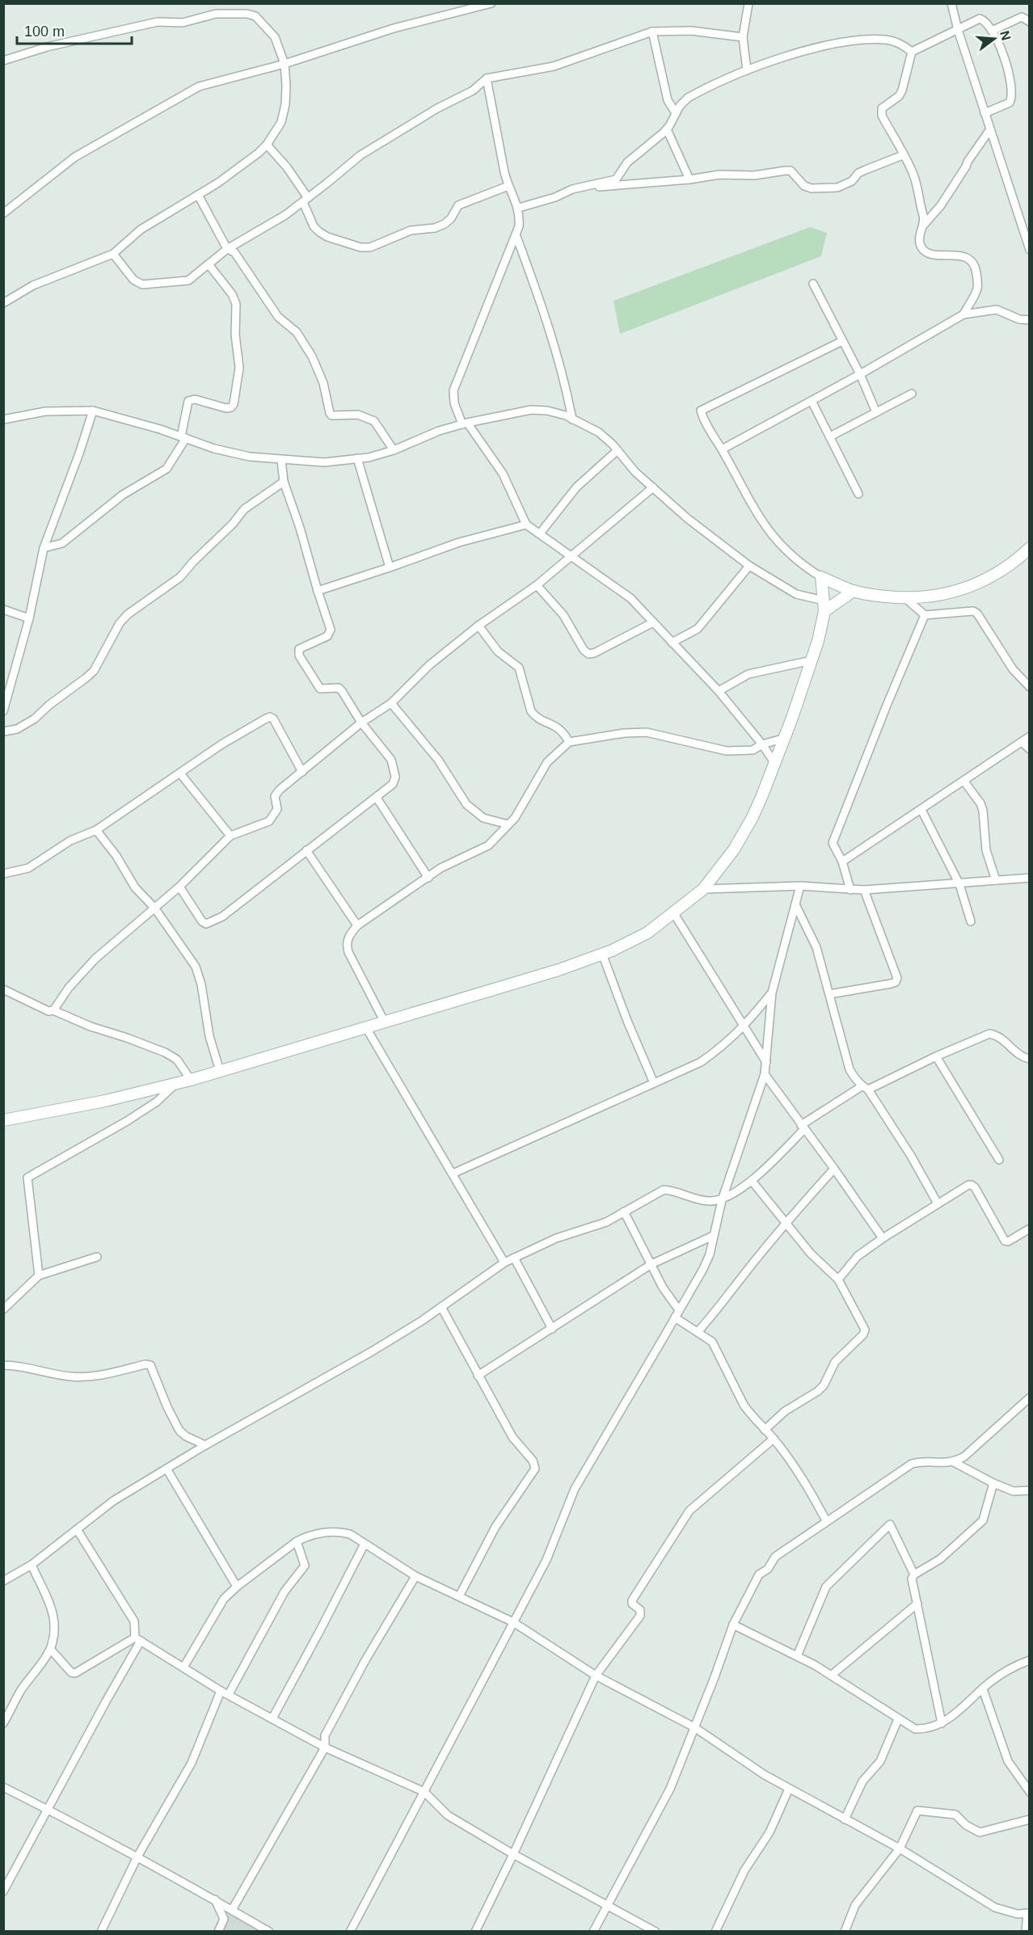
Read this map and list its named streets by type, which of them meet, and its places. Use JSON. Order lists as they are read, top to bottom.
{
  "scale_bar": "100 m",
  "north": "right"
}
